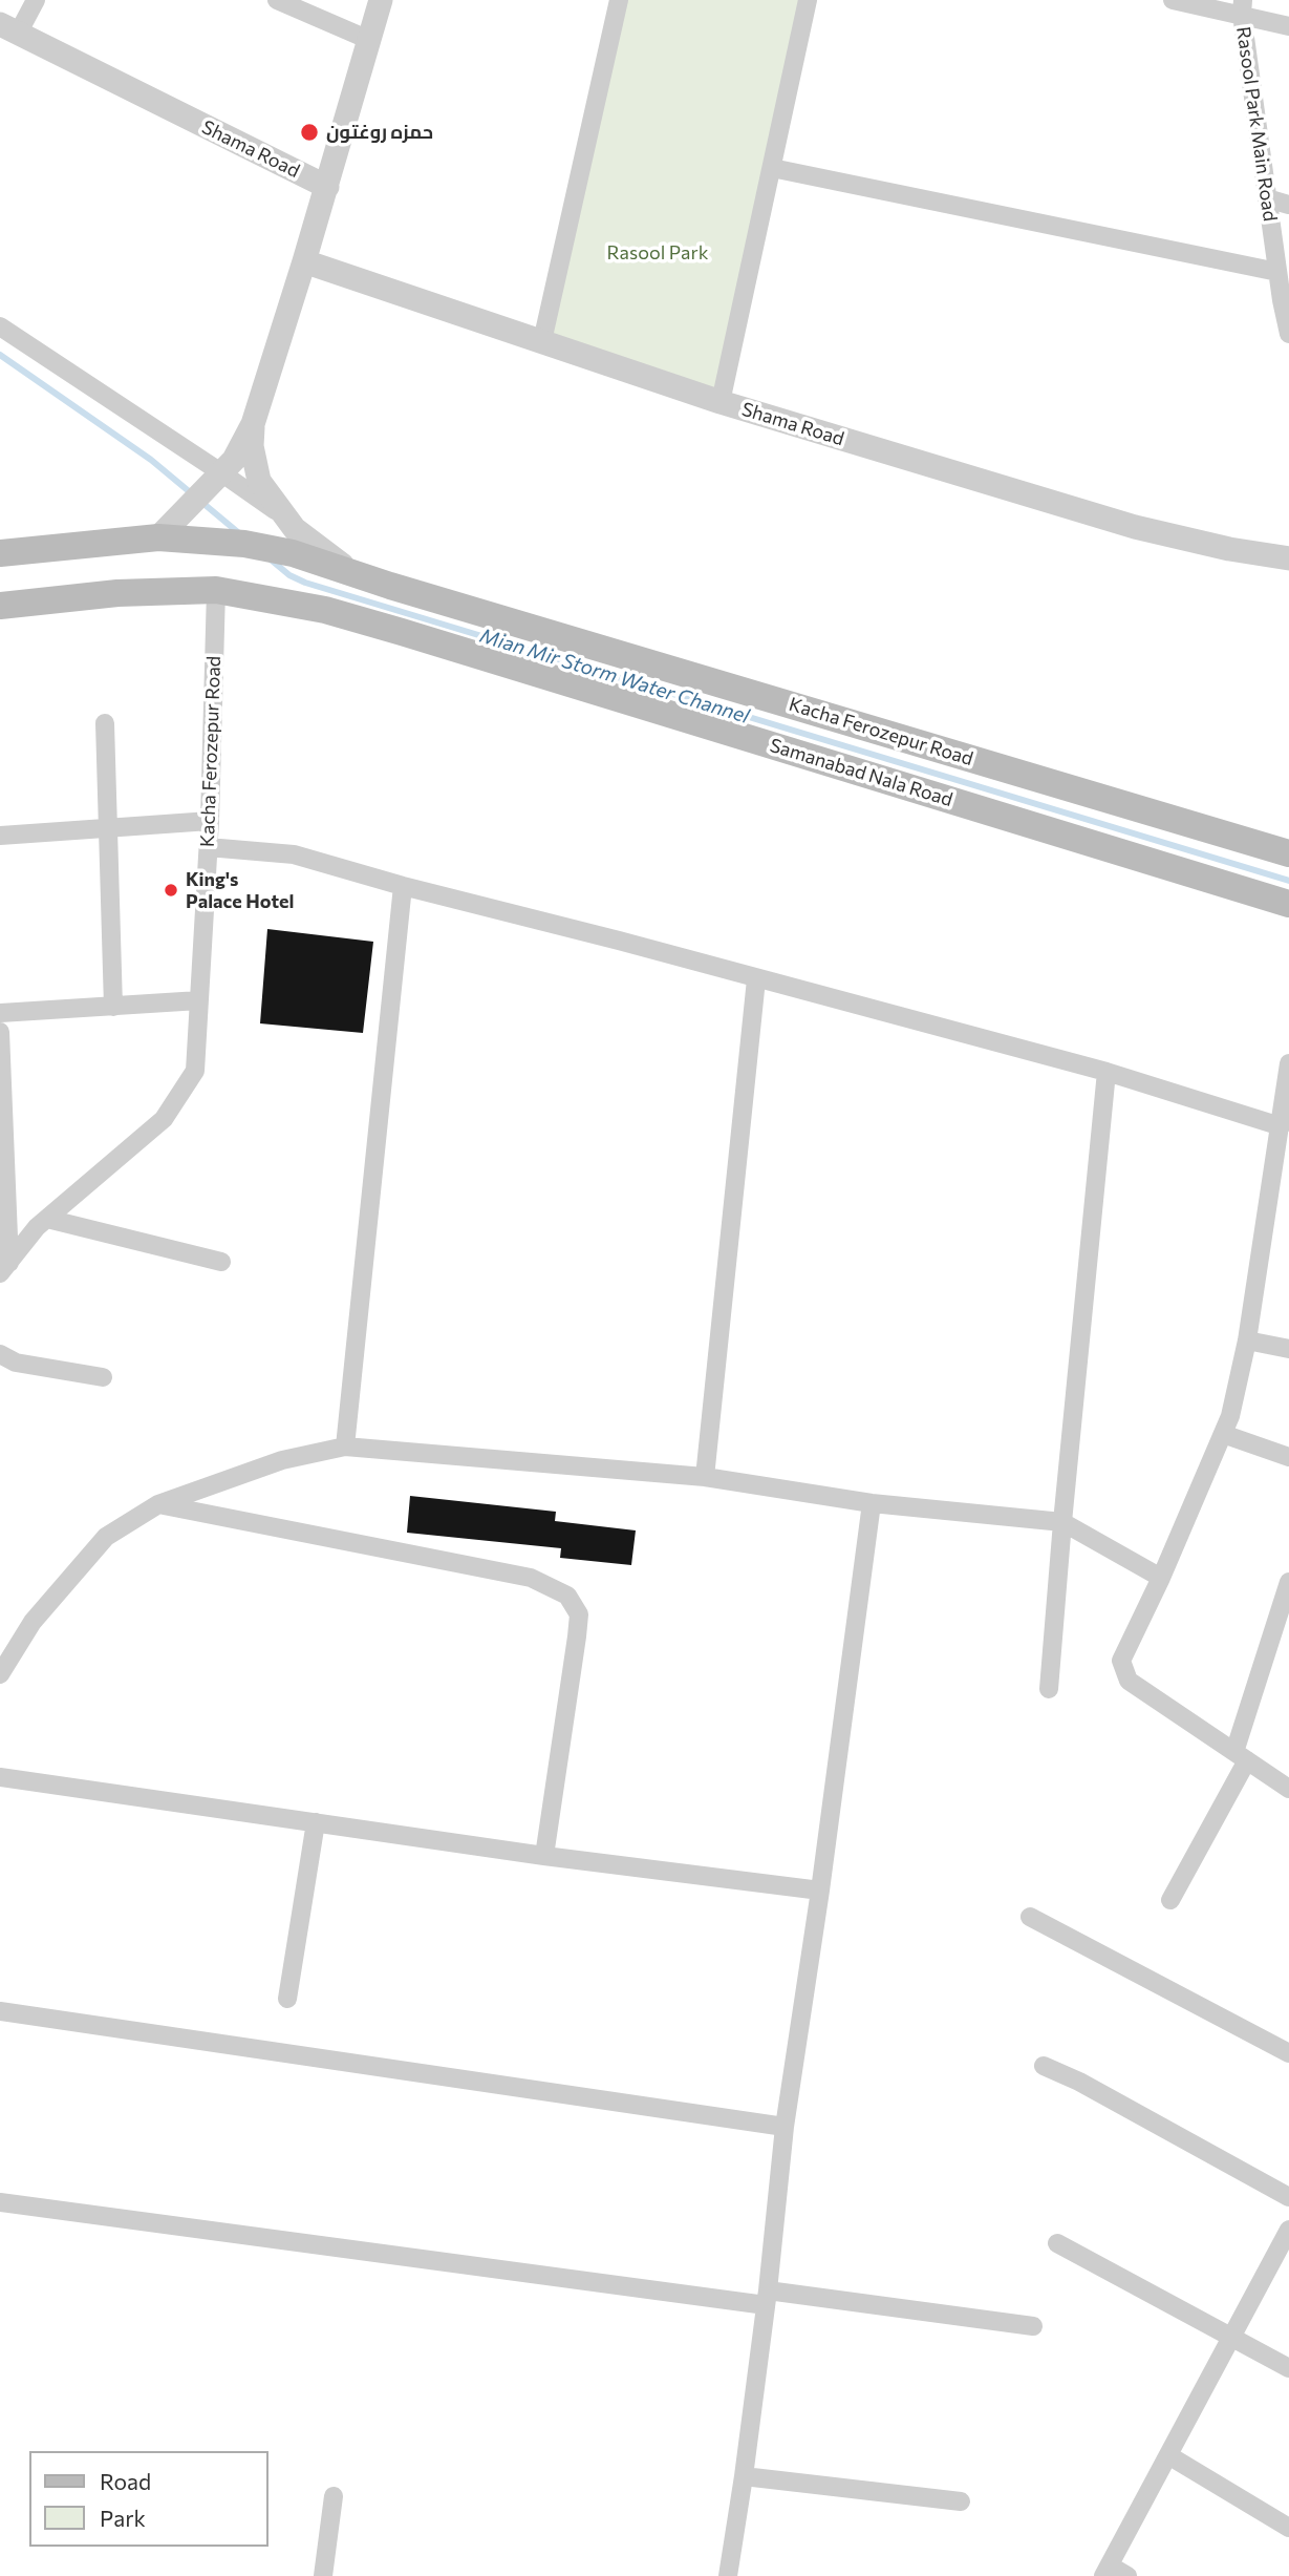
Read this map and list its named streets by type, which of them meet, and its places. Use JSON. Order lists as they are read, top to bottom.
{
  "streets": {
    "main road": ["Kacha Ferozepur Road", "Samanabad Nala Road"],
    "street": ["Rasool Park Main Road", "Shama Road"]
  },
  "crossings": [
    ["Kacha Ferozepur Road", "Samanabad Nala Road"]
  ],
  "water": ["Mian Mir Storm Water Channel"],
  "parks": ["Rasool Park"],
  "places": ["حمزه روغتون", "King's Palace Hotel"],
  "legend": ["Road", "Park"]
}
